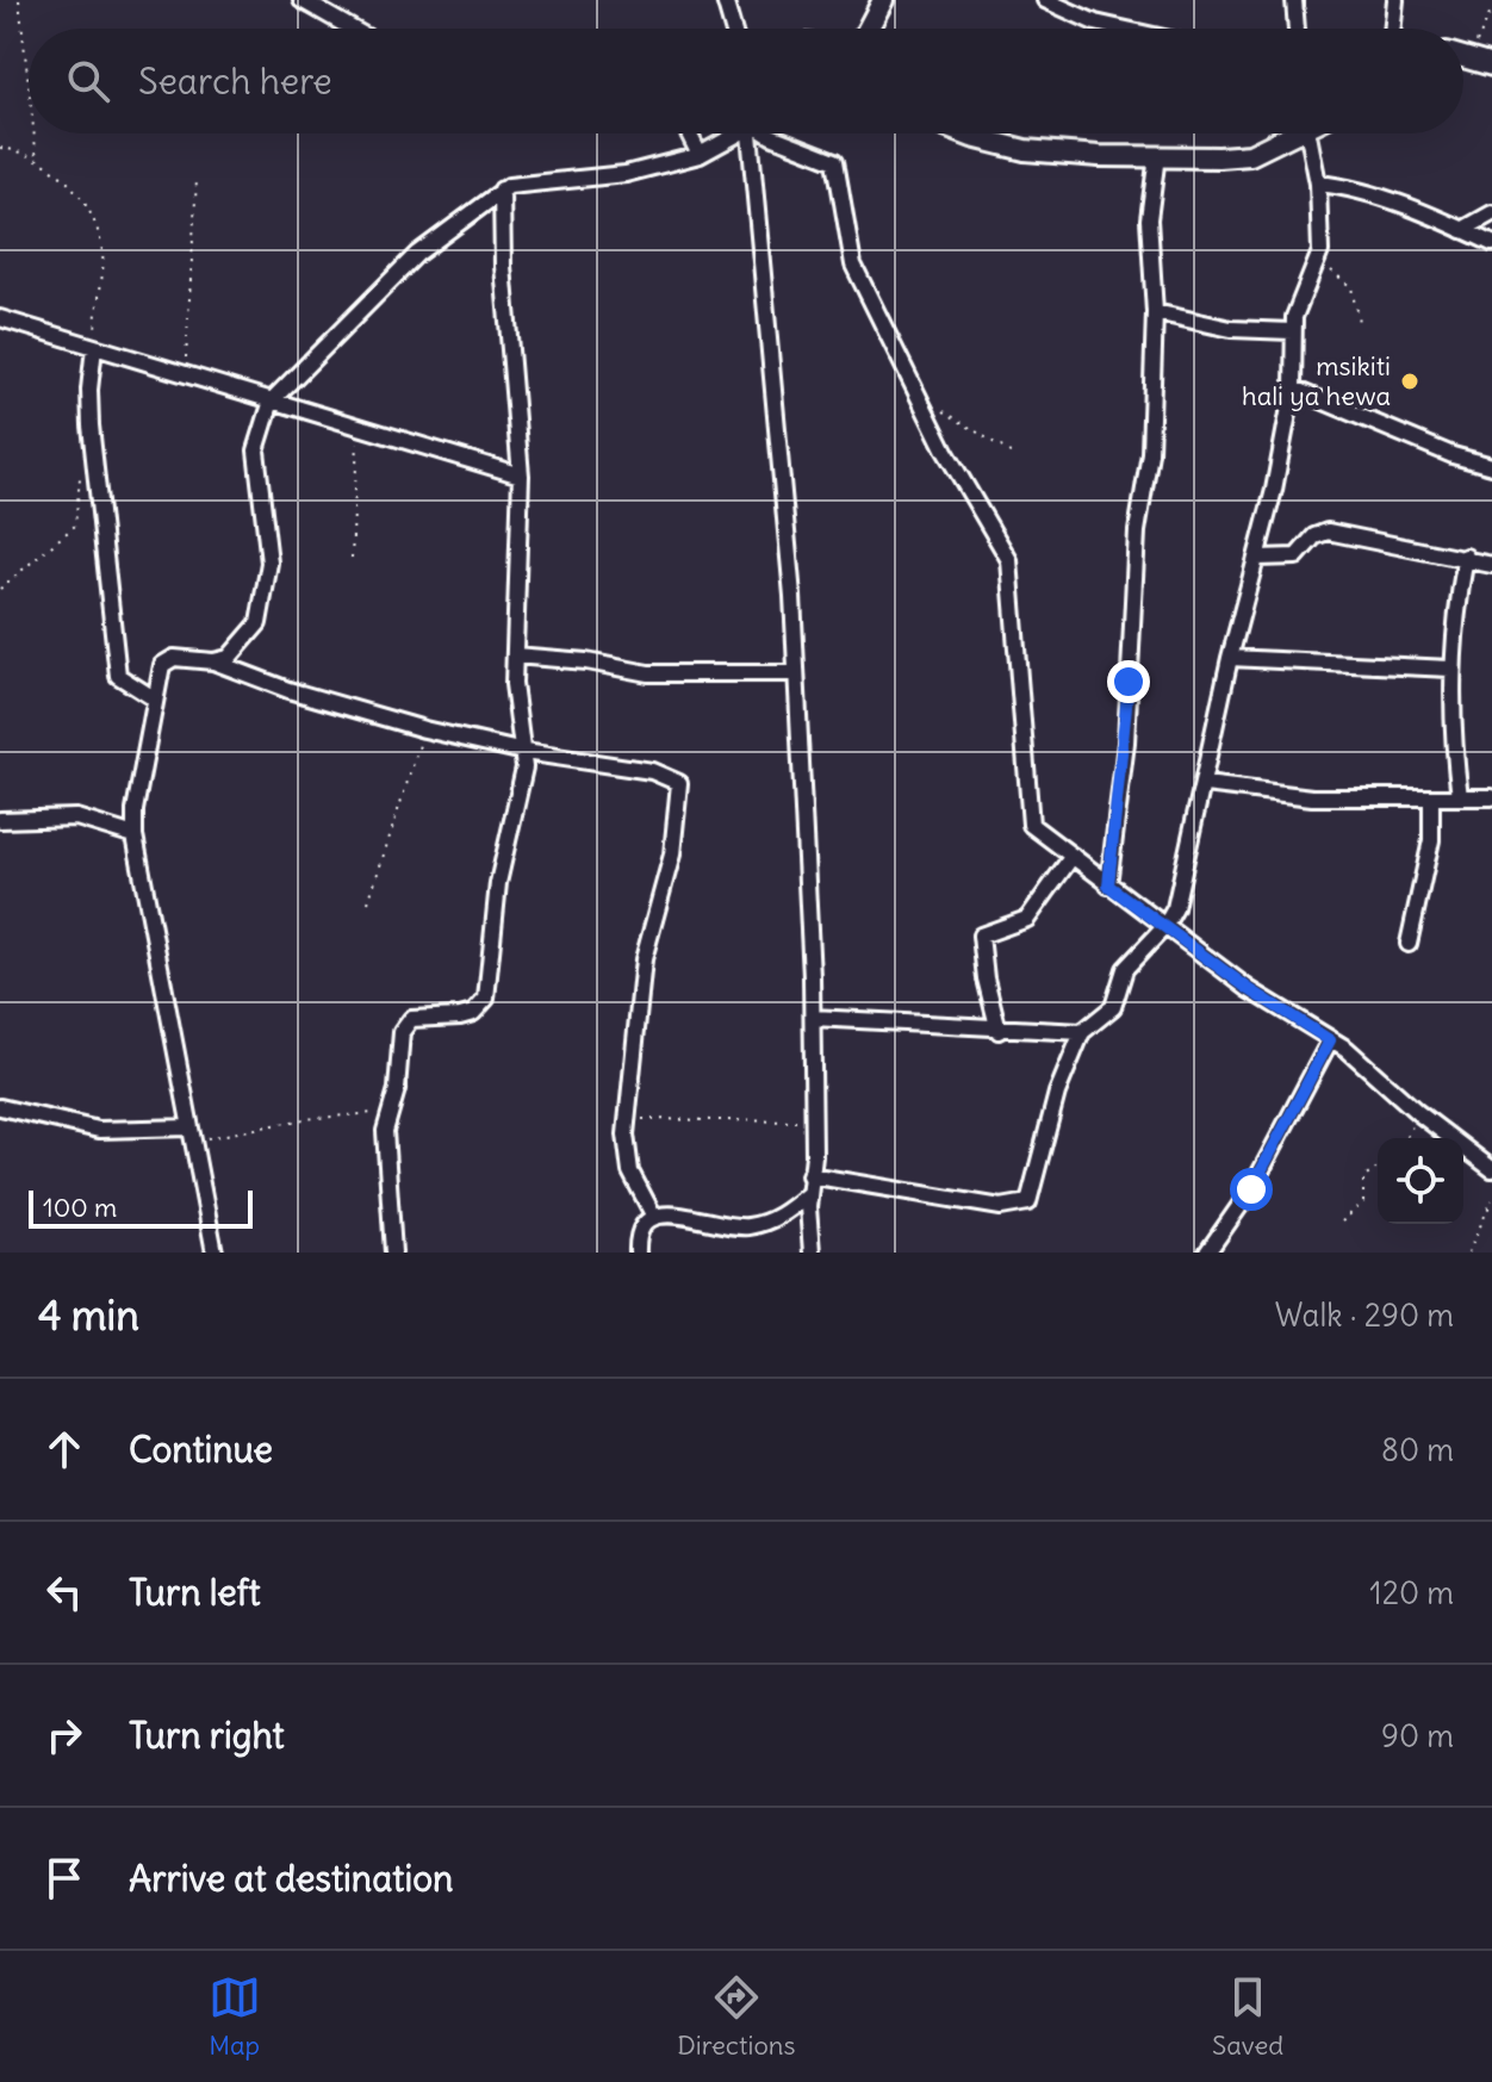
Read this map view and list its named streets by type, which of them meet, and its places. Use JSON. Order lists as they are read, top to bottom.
{
  "places": ["msikiti hali ya hewa"],
  "scale_bar": "100 m",
  "page": {
    "search": "Search here",
    "scale": "100 m",
    "heading": ["4 min", "Walk · 290 m"],
    "list": [
      ["Continue", "80 m"],
      ["Turn left", "120 m"],
      ["Turn right", "90 m"],
      "Arrive at destination"
    ],
    "nav": ["Map", "Directions", "Saved"]
  }
}
